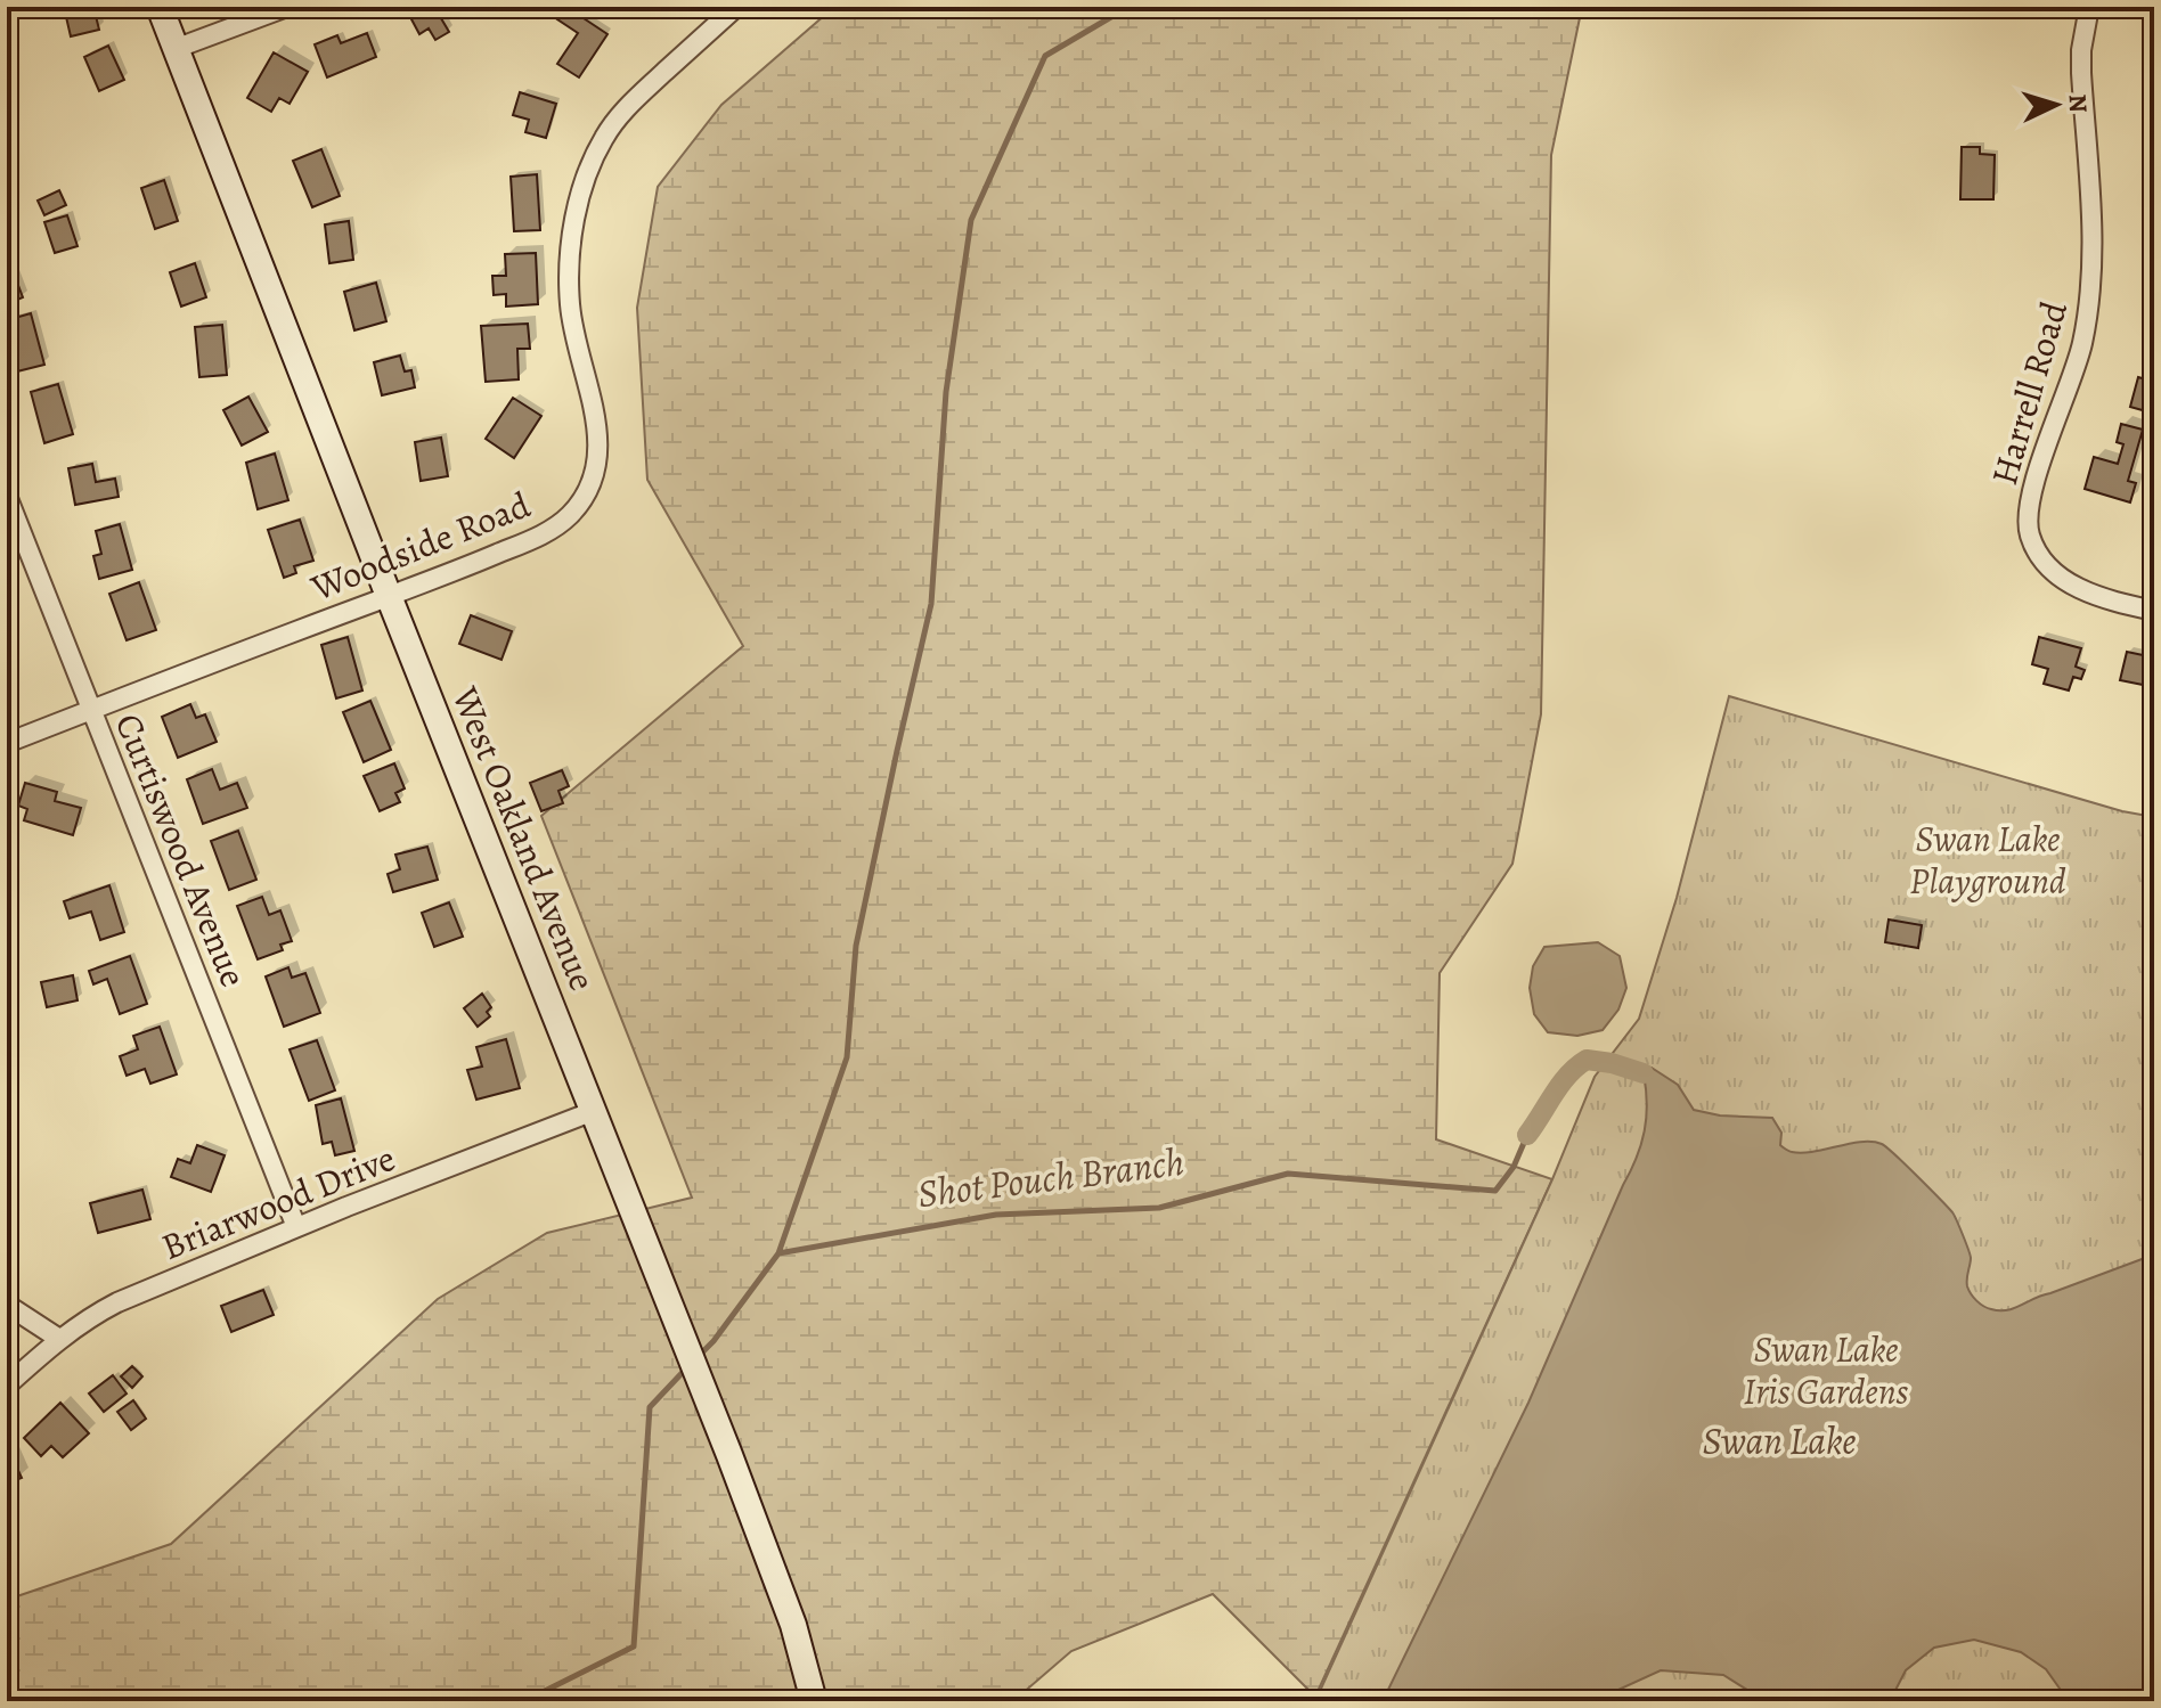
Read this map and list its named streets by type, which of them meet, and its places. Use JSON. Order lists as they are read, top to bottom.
{
  "streets": {
    "street": [
      "Harrell Road",
      "Woodside Road",
      "West Oakland Avenue",
      "Curtiswood Avenue",
      "Briarwood Drive"
    ]
  },
  "crossings": [
    ["Woodside Road", "West Oakland Avenue"],
    ["Woodside Road", "Curtiswood Avenue"],
    ["West Oakland Avenue", "Briarwood Drive"],
    ["Curtiswood Avenue", "Briarwood Drive"]
  ],
  "water": ["Shot Pouch Branch", "Swan Lake"],
  "parks": ["Swan Lake Playground", "Swan Lake Iris Gardens"],
  "north": "right"
}
